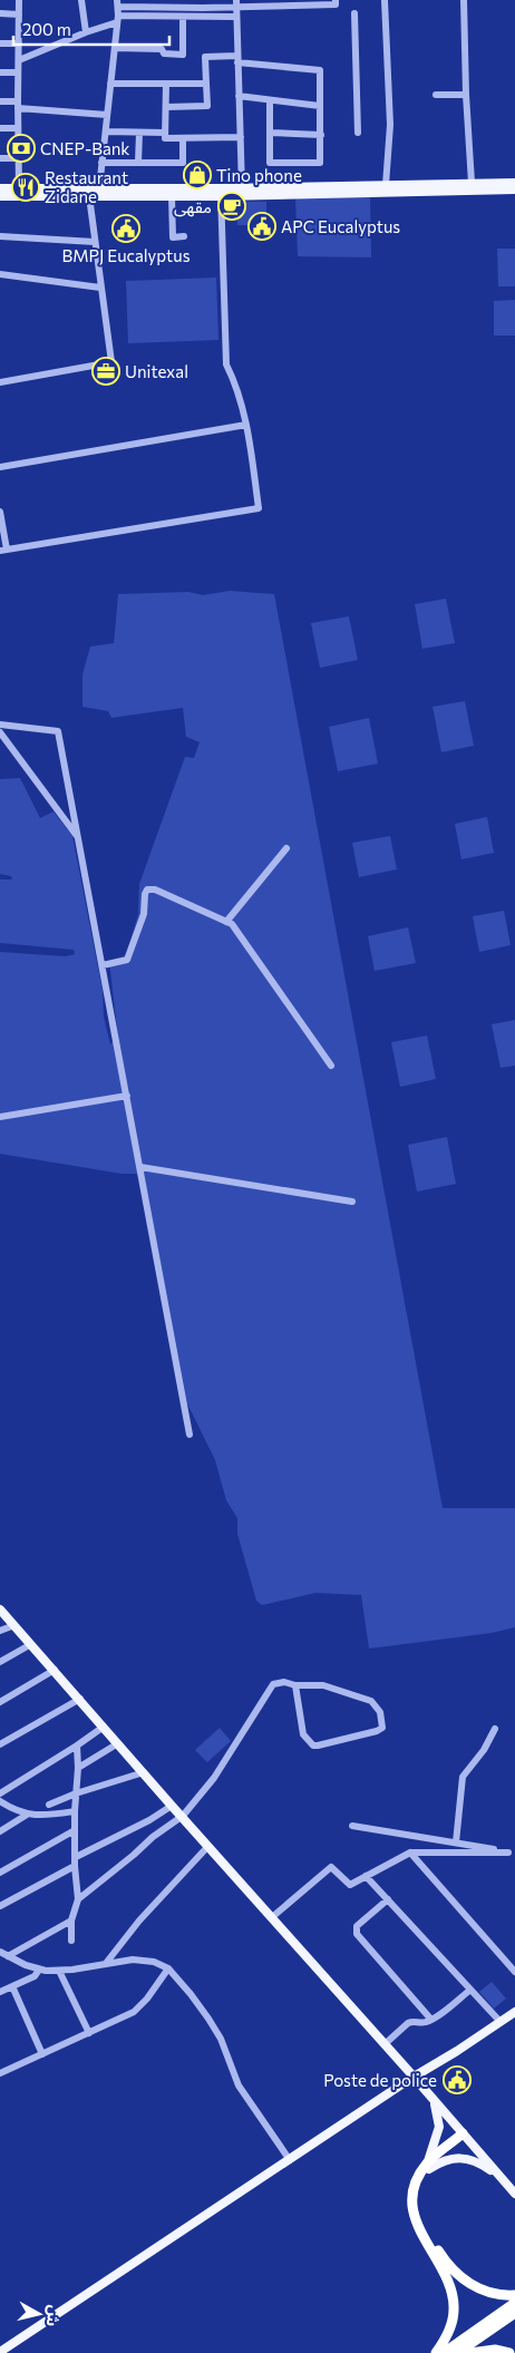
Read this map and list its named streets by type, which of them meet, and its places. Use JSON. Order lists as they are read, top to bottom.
{
  "places": {
    "bank": ["CNEP-Bank"],
    "shop": ["Tino phone"],
    "restaurant": ["Restaurant Zidane"],
    "cafe": ["مقهى"],
    "public building": ["APC Eucalyptus", "BMPJ Eucalyptus", "Poste de police"],
    "office": ["Unitexal"]
  },
  "scale_bar": "200 m",
  "north": "right"
}
